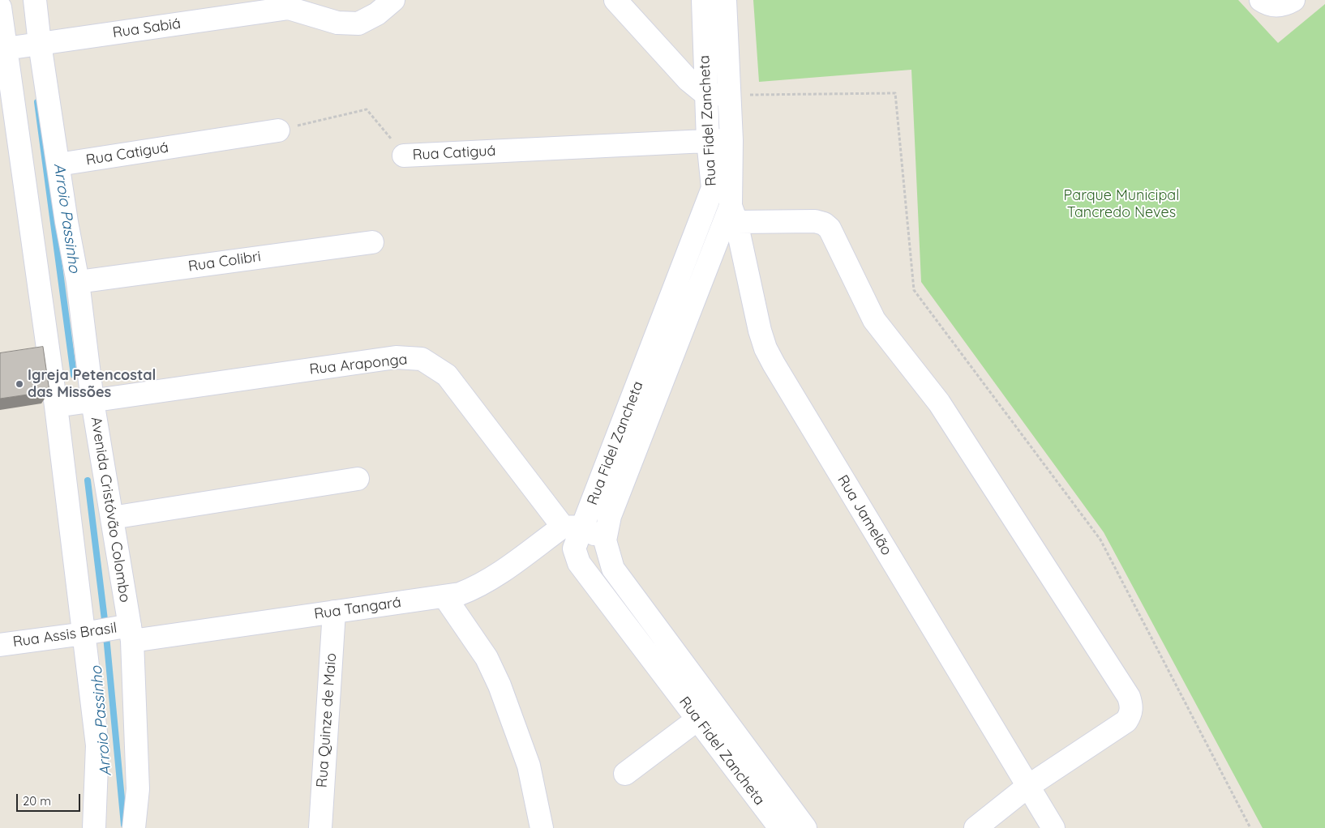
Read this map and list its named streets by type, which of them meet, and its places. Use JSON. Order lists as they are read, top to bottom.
{
  "streets": {
    "street": [
      "Rua Sabiá",
      "Rua Fidel Zancheta",
      "Rua Catiguá",
      "Rua Colibri",
      "Rua Araponga",
      "Avenida Cristóvão Colombo",
      "Rua Jamelão",
      "Rua Tangará",
      "Rua Assis Brasil",
      "Rua Quinze de Maio"
    ]
  },
  "crossings": [
    ["Rua Sabiá", "Avenida Cristóvão Colombo"],
    ["Rua Fidel Zancheta", "Rua Catiguá"],
    ["Rua Fidel Zancheta", "Rua Araponga"],
    ["Rua Fidel Zancheta", "Rua Jamelão"],
    ["Rua Fidel Zancheta", "Rua Tangará"],
    ["Rua Catiguá", "Avenida Cristóvão Colombo"],
    ["Rua Colibri", "Avenida Cristóvão Colombo"],
    ["Rua Araponga", "Avenida Cristóvão Colombo"],
    ["Rua Araponga", "Rua Tangará"],
    ["Avenida Cristóvão Colombo", "Rua Tangará"],
    ["Avenida Cristóvão Colombo", "Rua Assis Brasil"],
    ["Rua Tangará", "Rua Assis Brasil"],
    ["Rua Tangará", "Rua Quinze de Maio"]
  ],
  "water": ["Arroio Passinho"],
  "parks": ["Parque Municipal Tancredo Neves"],
  "places": ["Igreja Petencostal das Missões"],
  "scale_bar": "20 m"
}
